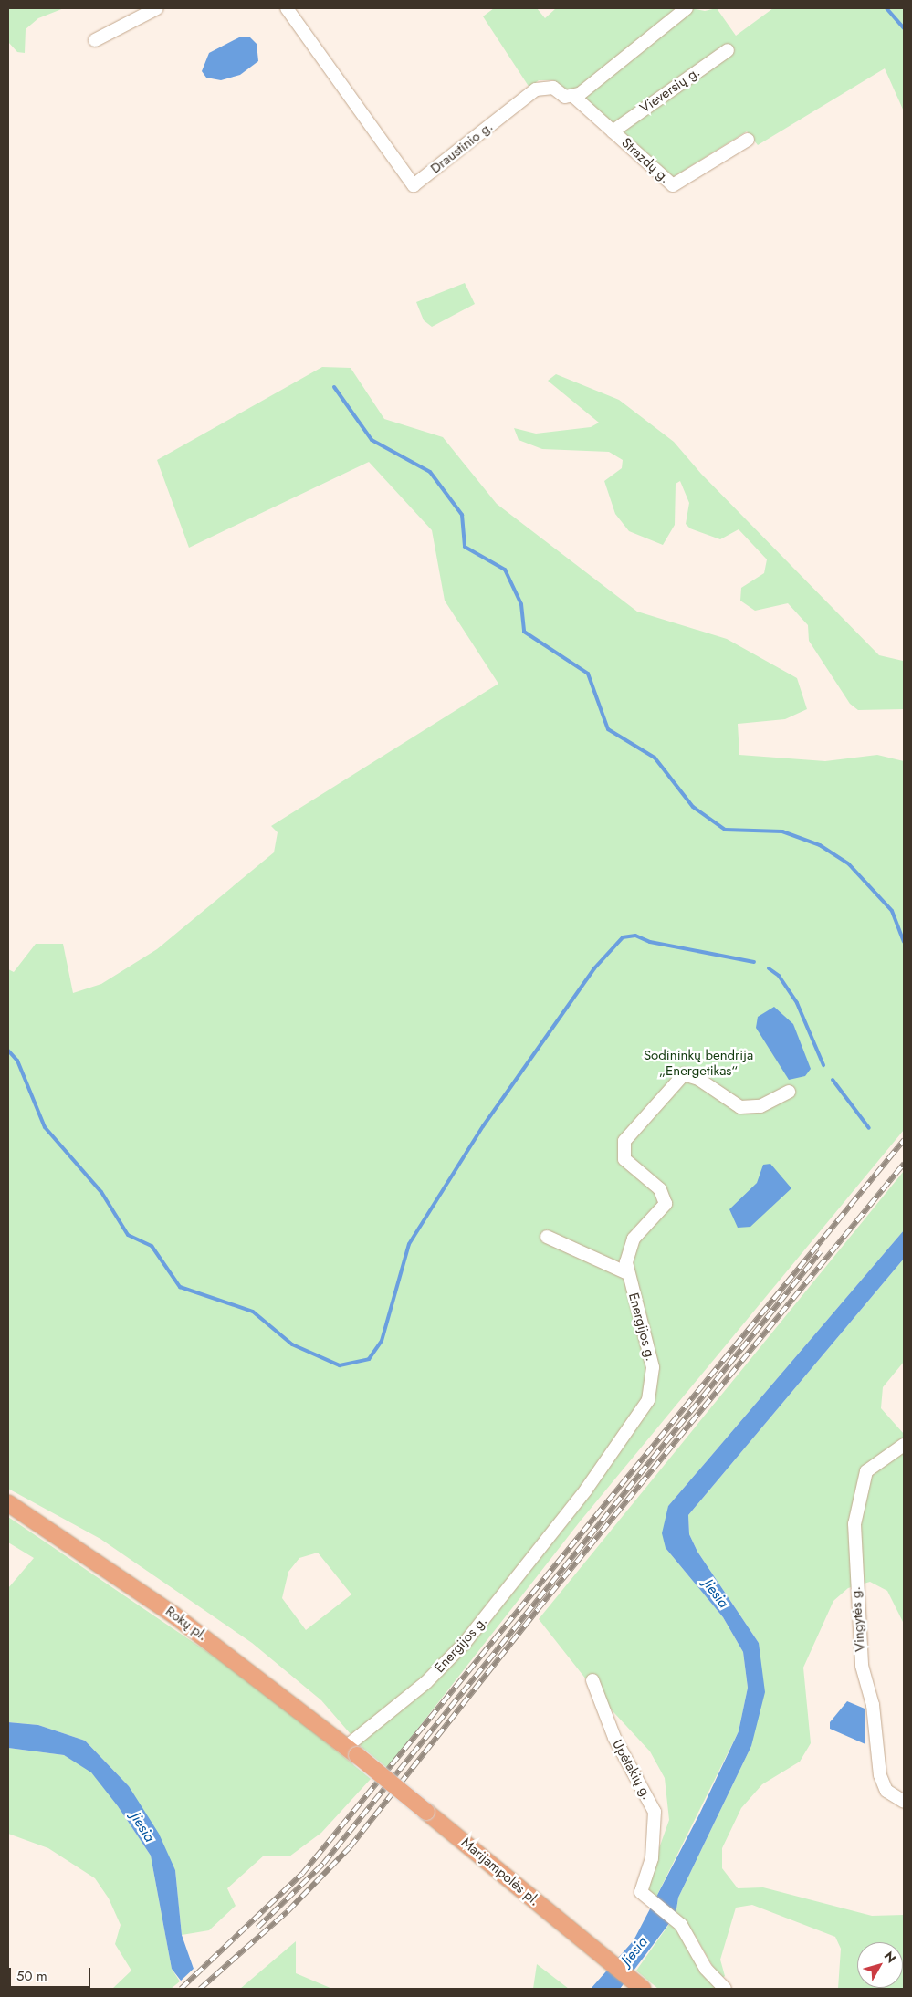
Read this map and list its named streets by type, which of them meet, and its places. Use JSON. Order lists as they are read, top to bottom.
{
  "streets": {
    "main road": ["Rokų pl.", "Marijampolės pl."],
    "street": [
      "Vieversių g.",
      "Draustinio g.",
      "Strazdų g.",
      "Energijos g.",
      "Vingytės g.",
      "Upėtakių g."
    ]
  },
  "crossings": [
    ["Vieversių g.", "Strazdų g."],
    ["Draustinio g.", "Strazdų g."],
    ["Energijos g.", "Rokų pl."],
    ["Energijos g.", "Marijampolės pl."],
    ["Rokų pl.", "Marijampolės pl."]
  ],
  "water": ["Jiesia"],
  "parks": ["Sodininkų bendrija „Energetikas“"],
  "scale_bar": "50 m",
  "north": "top right"
}
